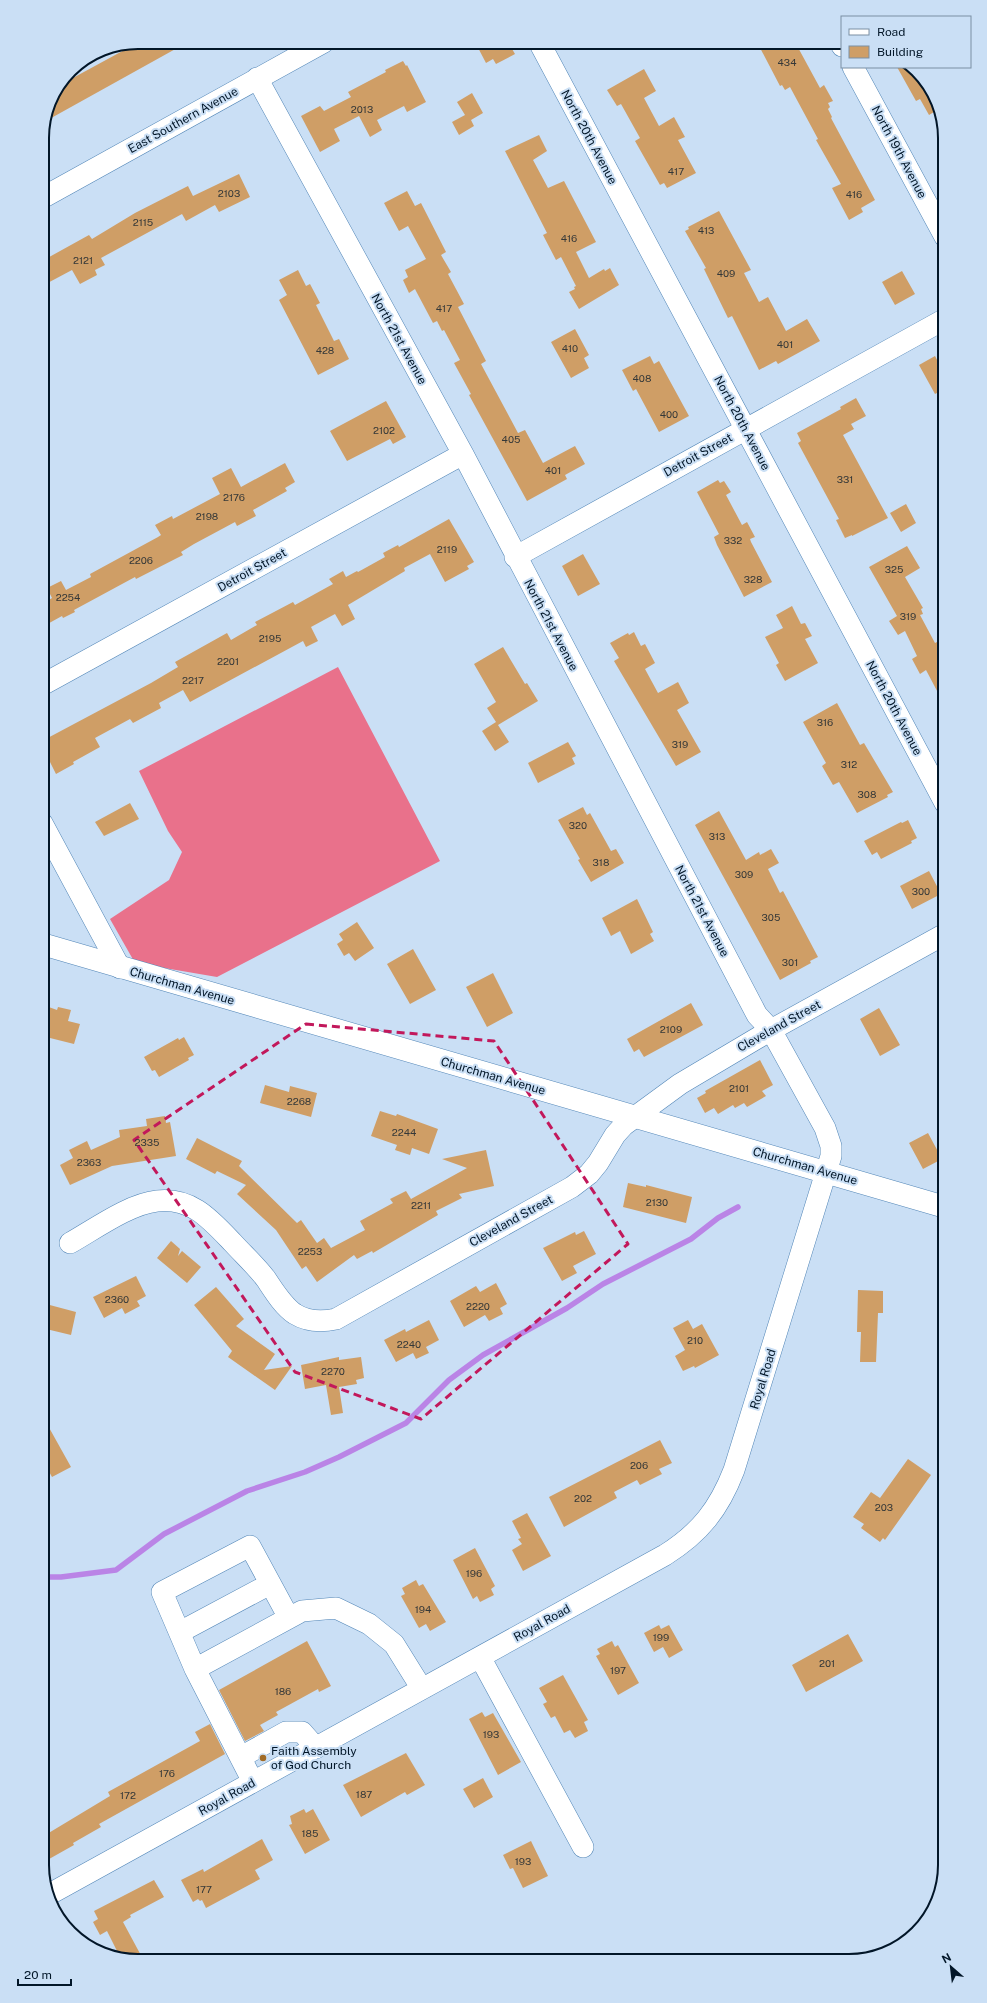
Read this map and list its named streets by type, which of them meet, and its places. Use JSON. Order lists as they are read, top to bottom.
{
  "streets": {
    "main road": ["Churchman Avenue"],
    "street": [
      "East Southern Avenue",
      "North 20th Avenue",
      "North 19th Avenue",
      "North 21st Avenue",
      "Detroit Street",
      "Cleveland Street",
      "Royal Road"
    ]
  },
  "crossings": [
    ["East Southern Avenue", "North 21st Avenue"],
    ["North 20th Avenue", "Detroit Street"],
    ["North 21st Avenue", "Detroit Street"],
    ["North 21st Avenue", "Churchman Avenue"],
    ["North 21st Avenue", "Cleveland Street"],
    ["North 21st Avenue", "Royal Road"],
    ["Churchman Avenue", "Cleveland Street"],
    ["Churchman Avenue", "Royal Road"]
  ],
  "places": ["Faith Assembly of God Church"],
  "house_numbers": [
    "434",
    "2013",
    "417",
    "2103",
    "416",
    "2115",
    "413",
    "416",
    "2121",
    "409",
    "417",
    "401",
    "410",
    "428",
    "408",
    "400",
    "2102",
    "405",
    "401",
    "331",
    "2176",
    "2198",
    "332",
    "2119",
    "2206",
    "325",
    "328",
    "2254",
    "319",
    "2195",
    "2201",
    "2217",
    "316",
    "319",
    "312",
    "308",
    "320",
    "313",
    "318",
    "309",
    "300",
    "305",
    "301",
    "2109",
    "2101",
    "2268",
    "2244",
    "2335",
    "2363",
    "2130",
    "2211",
    "2253",
    "2360",
    "2220",
    "210",
    "2240",
    "2270",
    "206",
    "202",
    "203",
    "196",
    "194",
    "199",
    "201",
    "197",
    "186",
    "193",
    "176",
    "187",
    "172",
    "185",
    "193",
    "177"
  ],
  "legend": ["Road", "Building"],
  "scale_bar": "20 m",
  "north": "top left"
}
